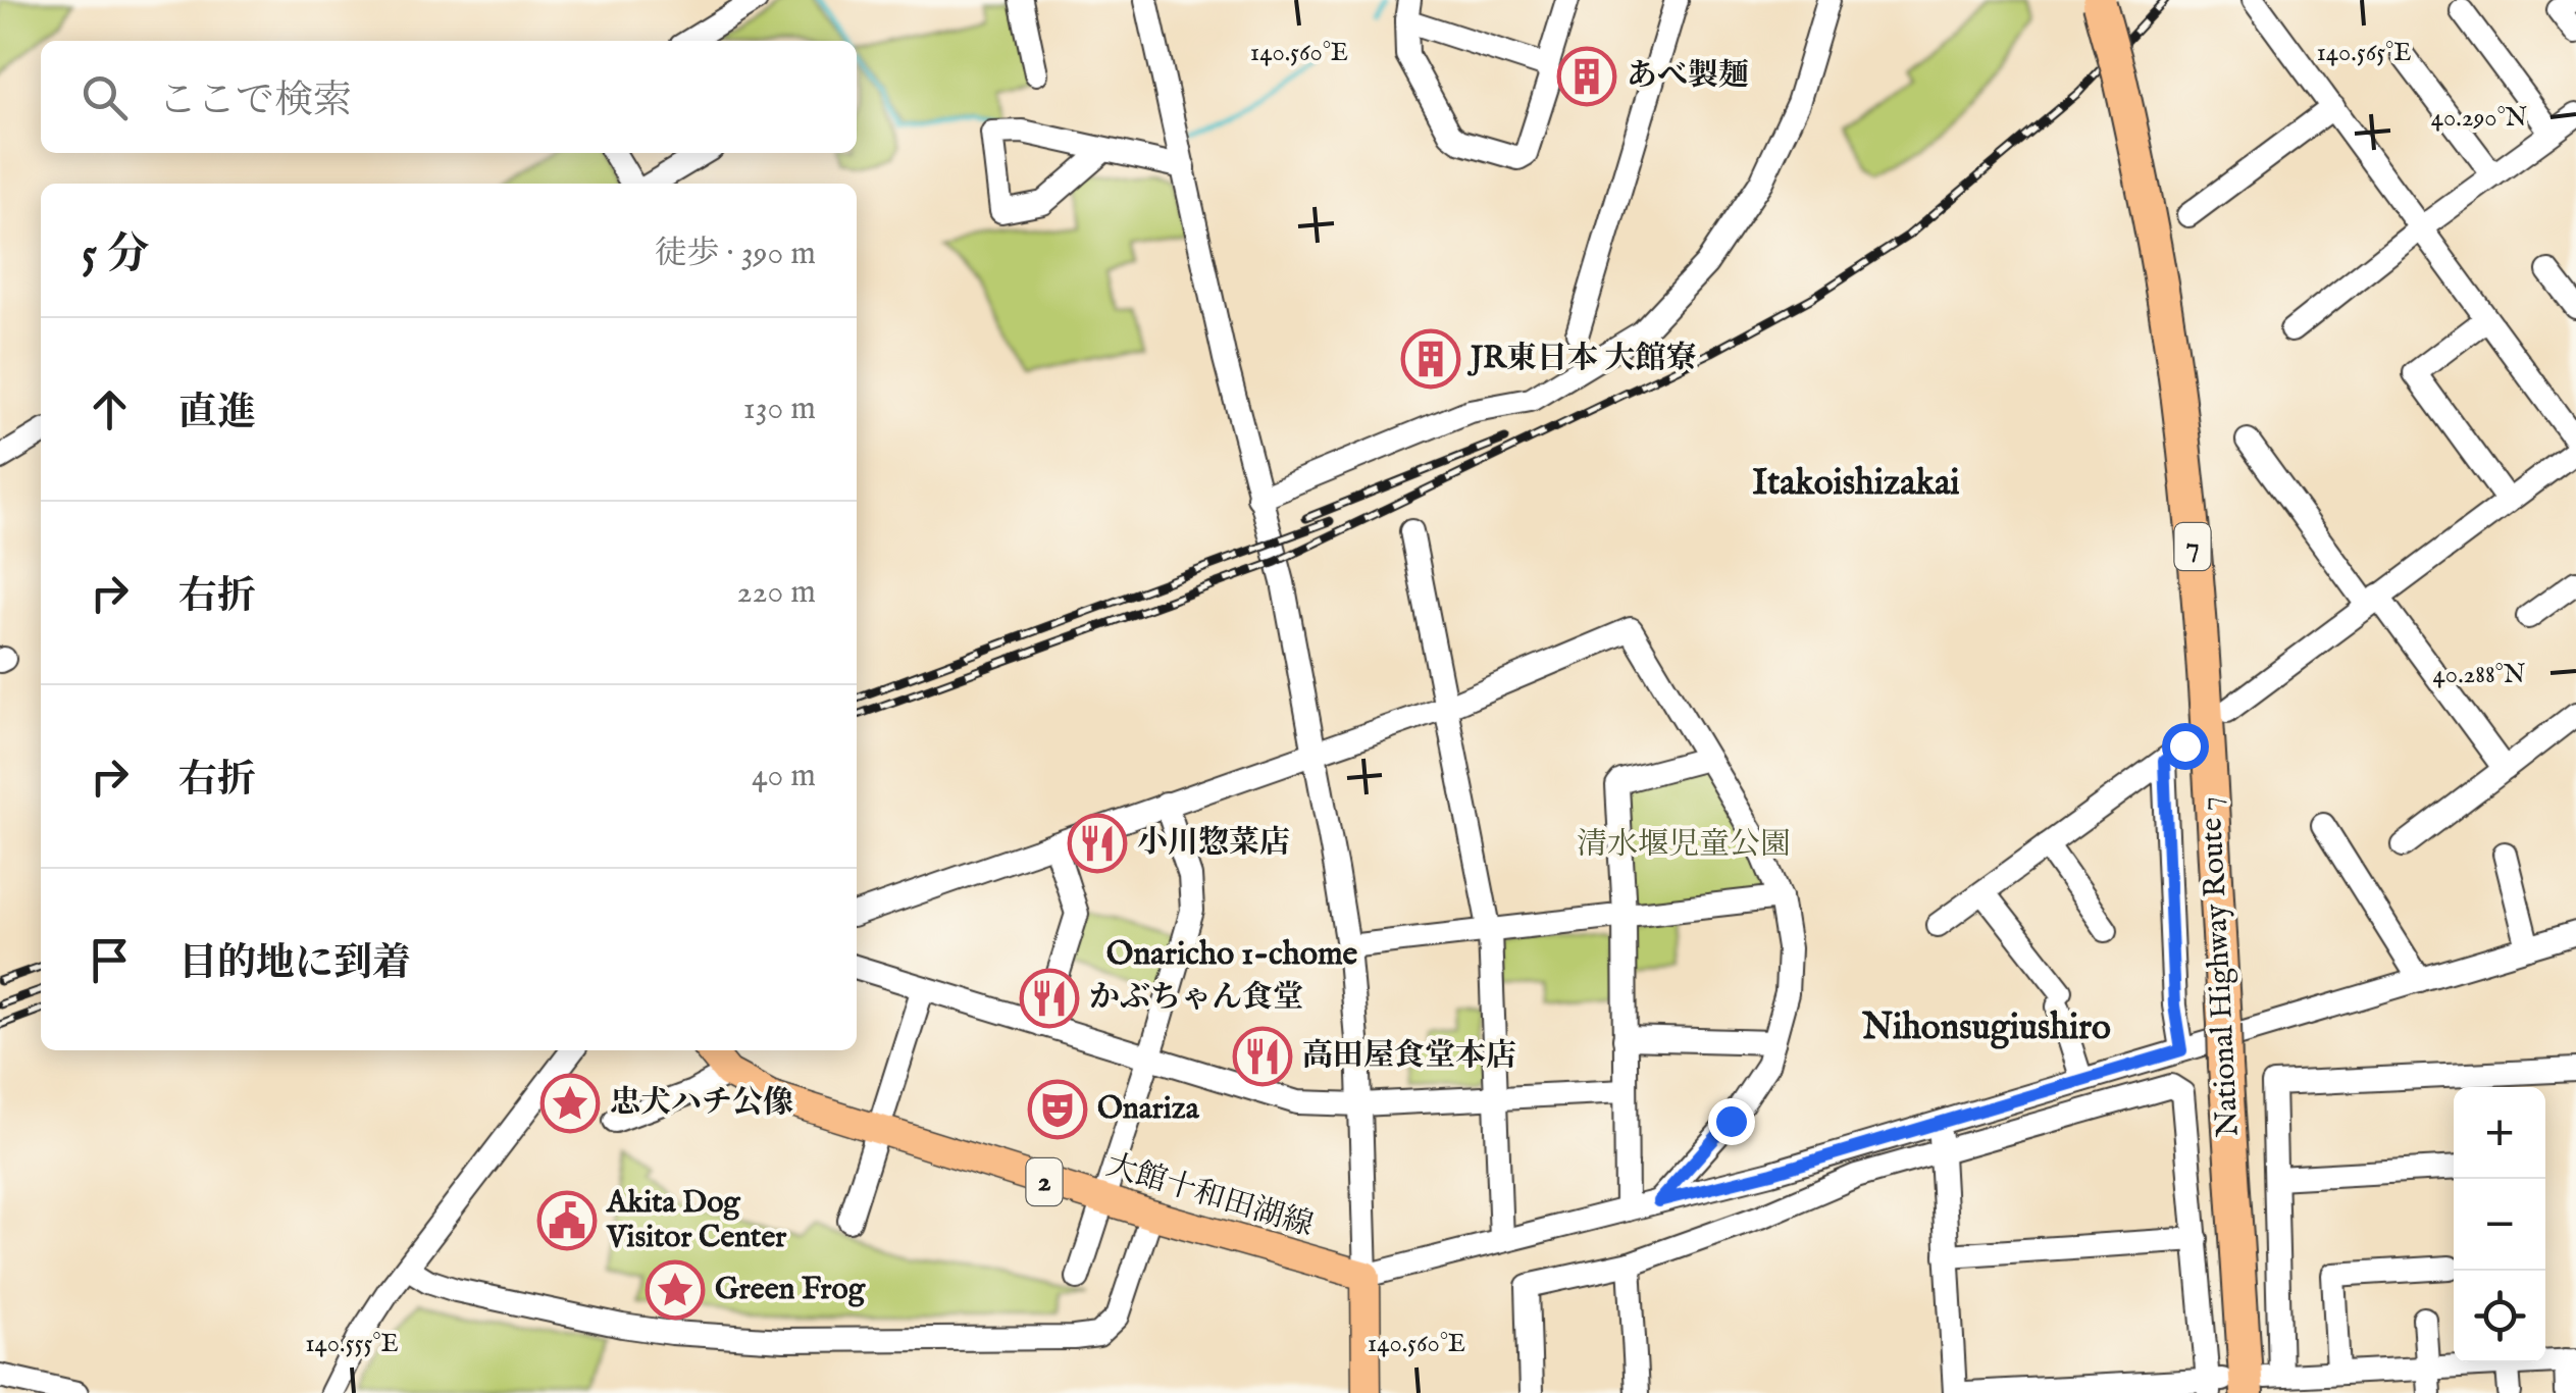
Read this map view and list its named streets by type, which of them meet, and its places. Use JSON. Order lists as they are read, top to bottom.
{
  "streets": {
    "highway": ["7", "National Highway Route 7"],
    "main road": ["2", "大館十和田湖線"]
  },
  "districts": ["Itakoishizakai", "Onaricho 1-chome", "Nihonsugiushiro"],
  "parks": ["清水堰児童公園"],
  "places": {
    "building": ["あべ製麺", "JR東日本 大館寮"],
    "restaurant": ["小川惣菜店", "かぶちゃん食堂", "高田屋食堂本店"],
    "place": ["忠犬ハチ公像", "Green Frog"],
    "theatre": ["Onariza"],
    "public building": ["Akita Dog Visitor Center"]
  },
  "page": {
    "search": "ここで検索",
    "heading": ["5 分", "徒歩 · 390 m"],
    "list": [
      ["直進", "130 m"],
      ["右折", "220 m"],
      ["右折", "40 m"],
      "目的地に到着"
    ],
    "map_buttons": ["+", "−"]
  },
  "coordinates": [
    "140.560°E",
    "140.565°E",
    "40.290°N",
    "40.288°N",
    "140.555°E"
  ]
}
